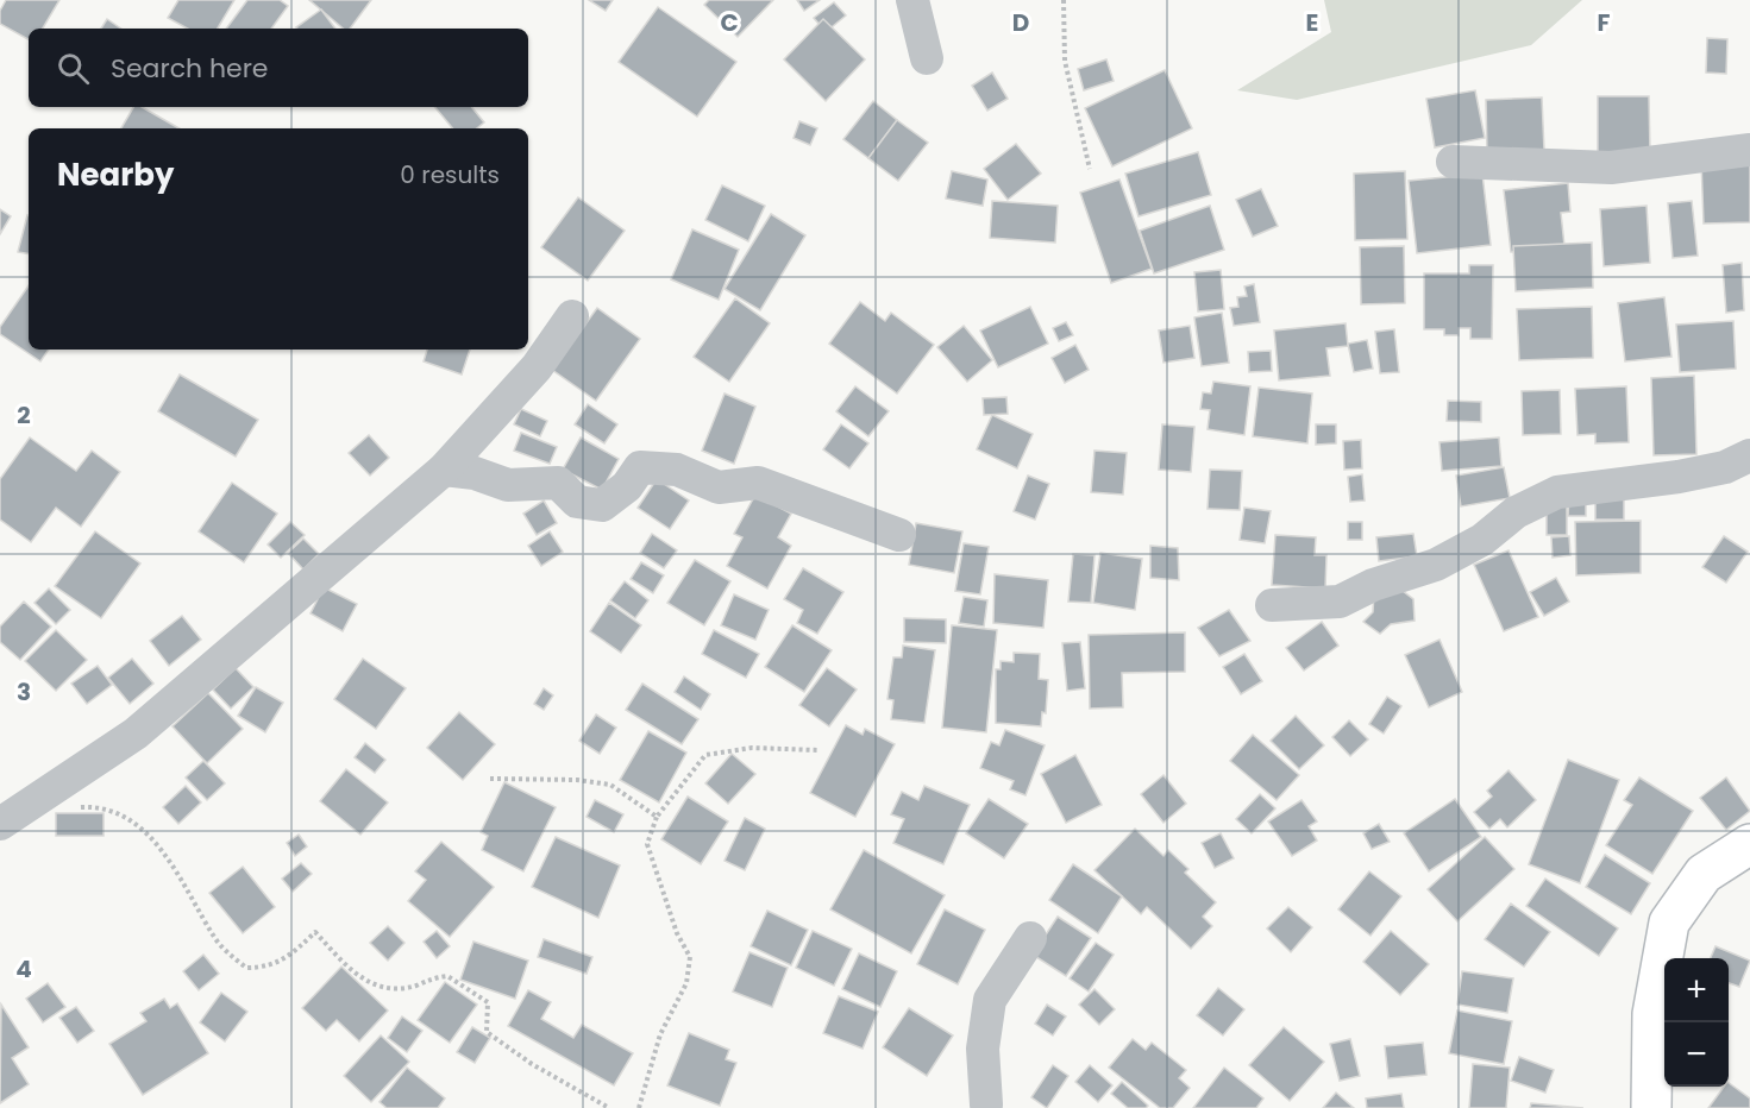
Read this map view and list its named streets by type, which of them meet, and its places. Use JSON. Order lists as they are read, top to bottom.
{
  "page": {
    "search": "Search here",
    "heading": ["Nearby", "0 results"],
    "map_buttons": ["+", "−"]
  },
  "grid": {
    "columns": [
      "C",
      "D",
      "E",
      "F"
    ],
    "rows": ["2", "3", "4"]
  }
}
